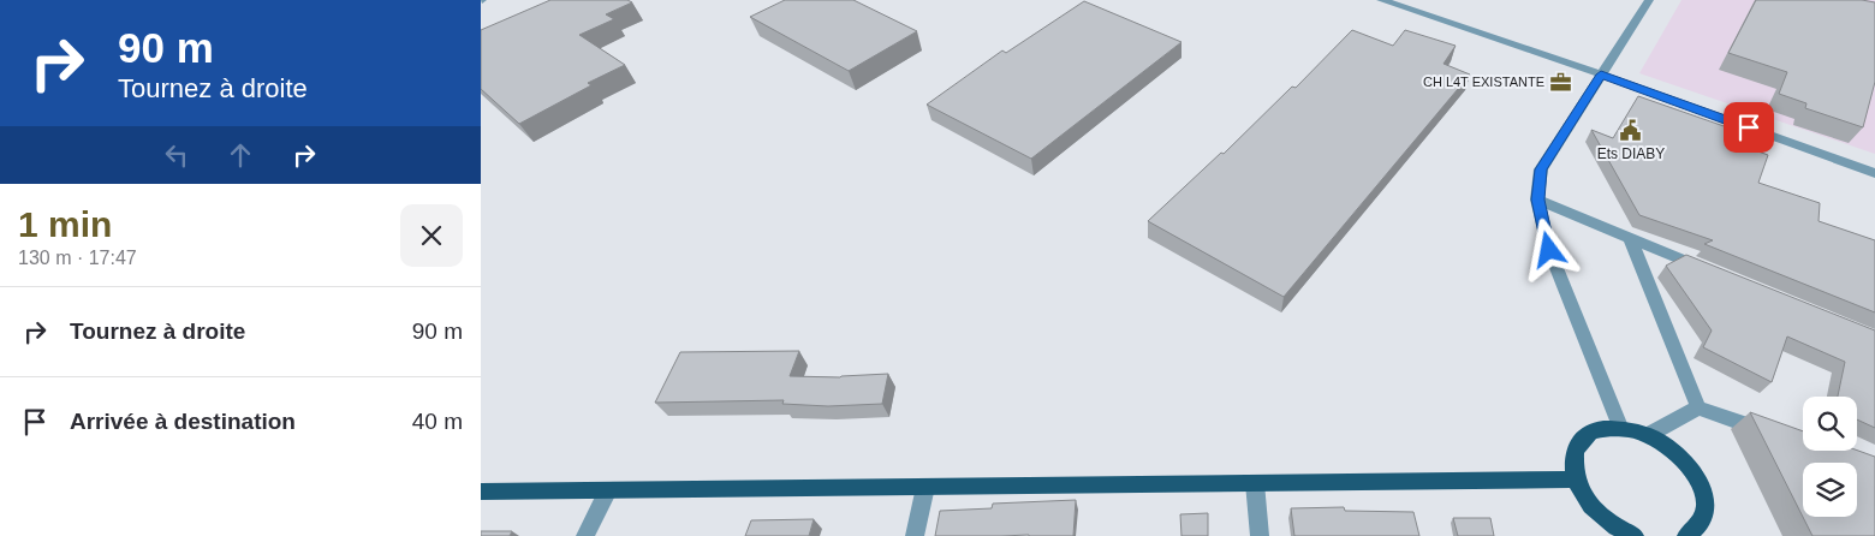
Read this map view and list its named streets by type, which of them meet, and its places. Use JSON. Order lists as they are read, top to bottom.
{
  "places": {
    "office": ["CH L4T EXISTANTE"],
    "public building": ["Ets DIABY"]
  },
  "page": {
    "turn": ["90 m", "Tournez à droite"],
    "heading": ["1 min", "130 m · 17:47"],
    "list": [
      {
        "name": "Tournez à droite",
        "value": "90 m"
      },
      {
        "name": "Arrivée à destination",
        "value": "40 m"
      }
    ]
  }
}
